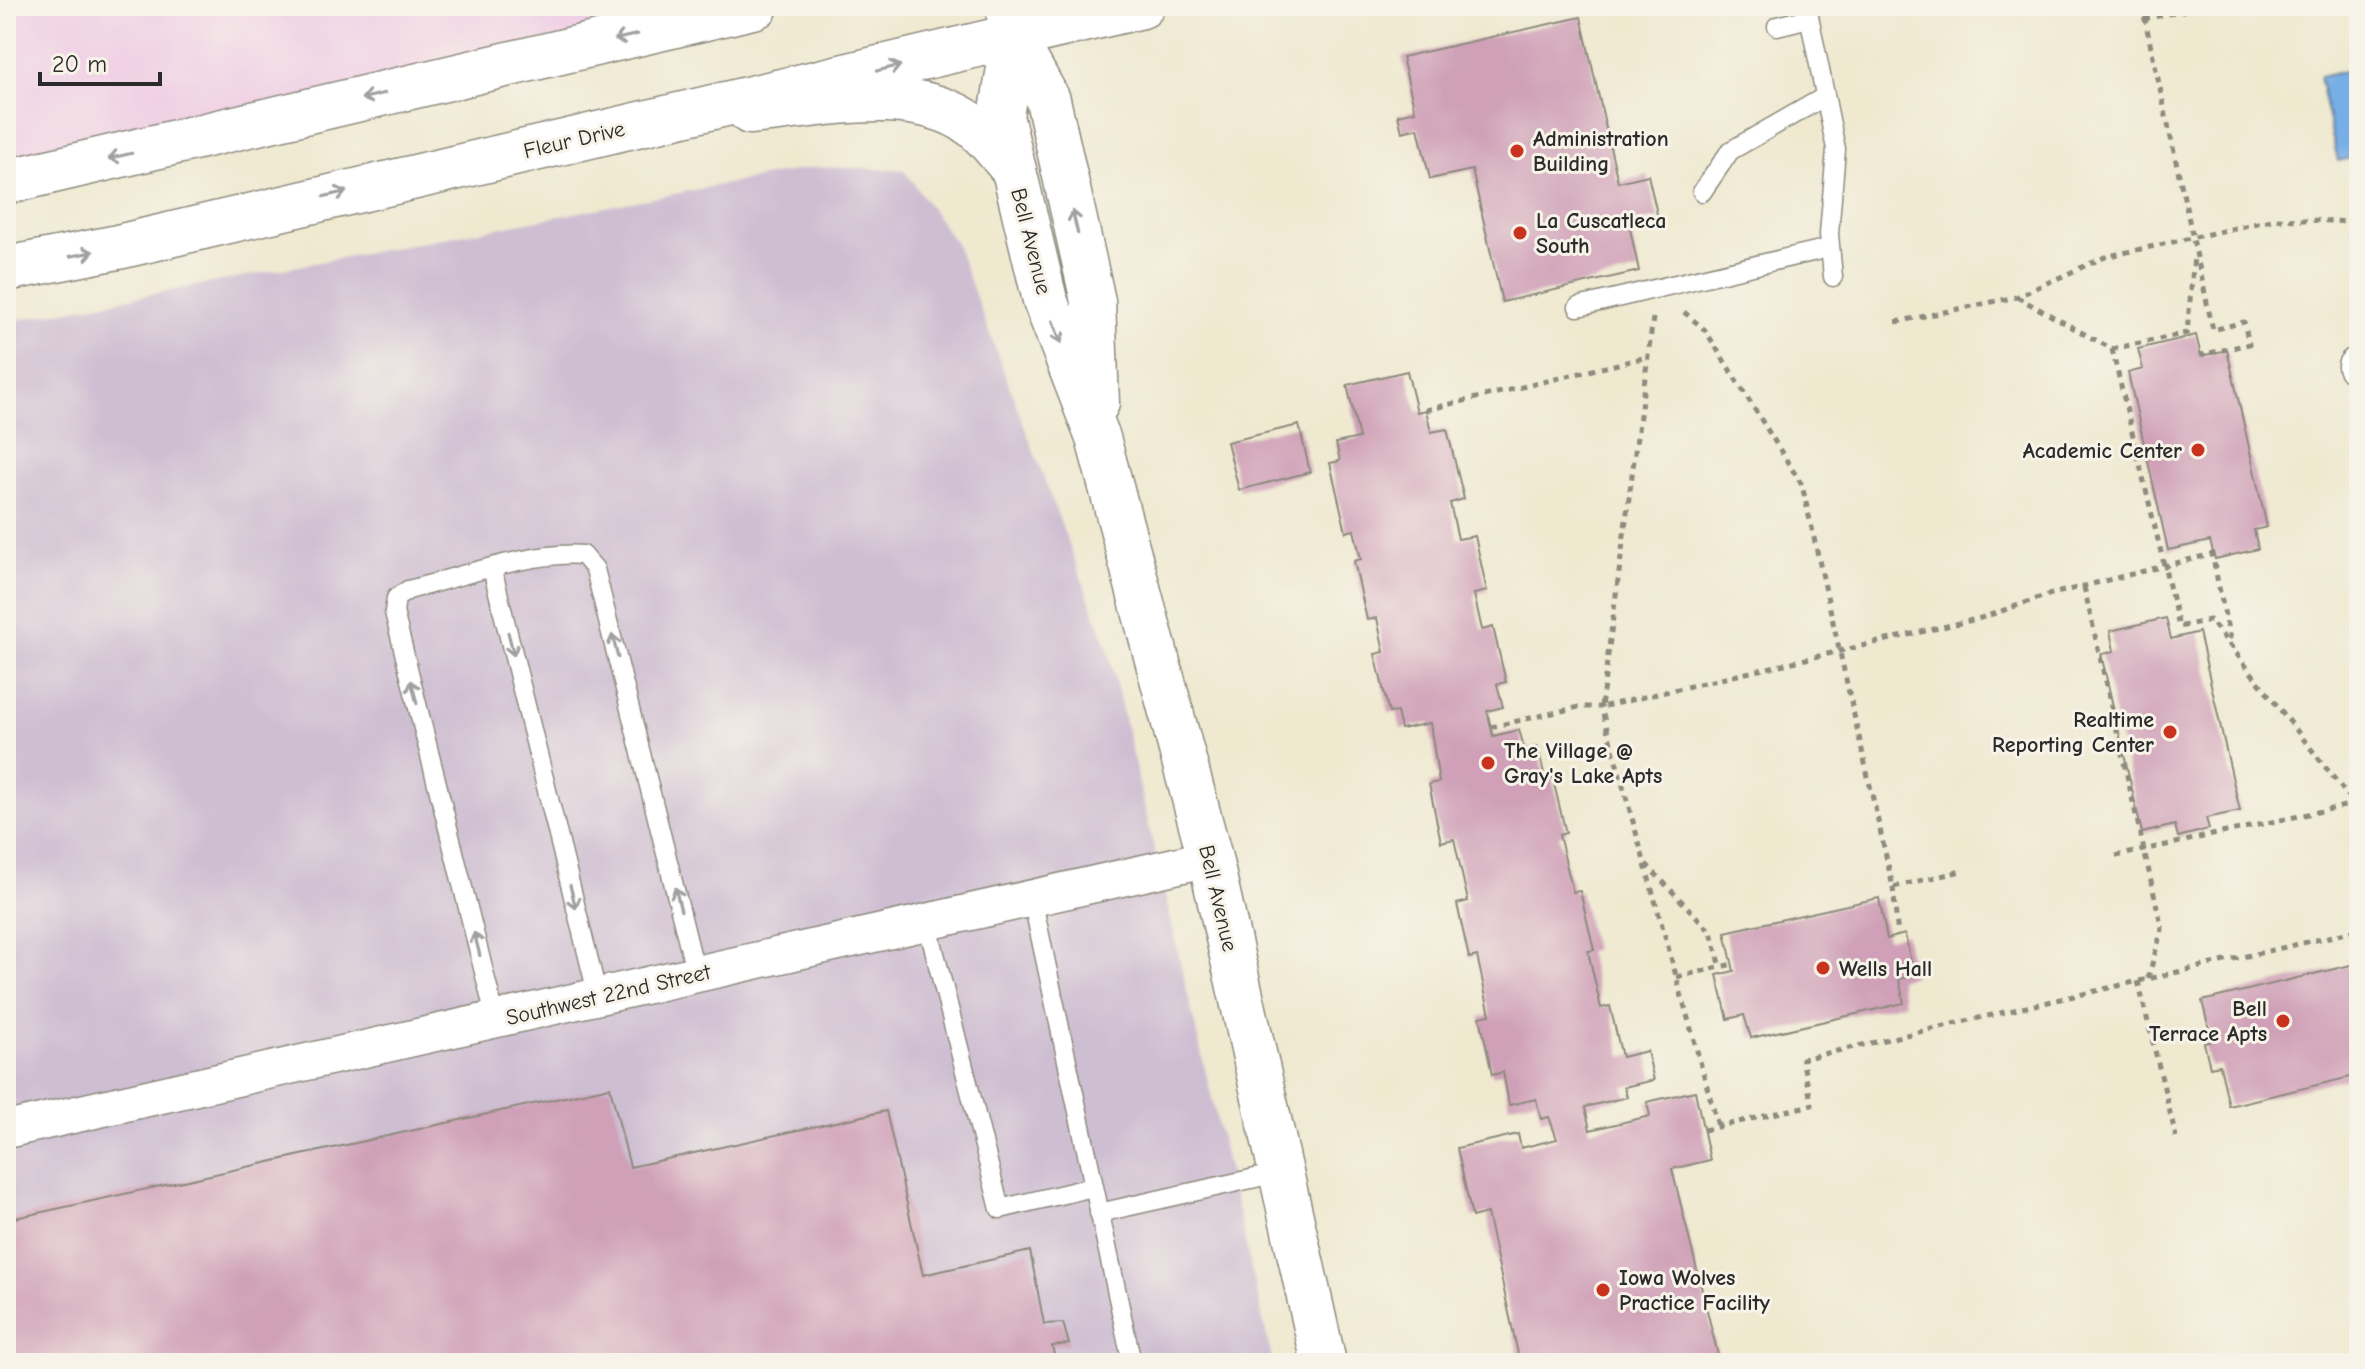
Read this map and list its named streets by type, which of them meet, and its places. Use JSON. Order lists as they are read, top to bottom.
{
  "streets": {
    "main road": ["Fleur Drive", "Bell Avenue"],
    "street": ["Southwest 22nd Street"]
  },
  "crossings": [
    ["Fleur Drive", "Bell Avenue"],
    ["Bell Avenue", "Southwest 22nd Street"]
  ],
  "places": [
    "Administration Building",
    "La Cuscatleca South",
    "Academic Center",
    "Realtime Reporting Center",
    "The Village @ Gray's Lake Apts",
    "Wells Hall",
    "Bell Terrace Apts",
    "Iowa Wolves Practice Facility"
  ],
  "scale_bar": "20 m"
}
